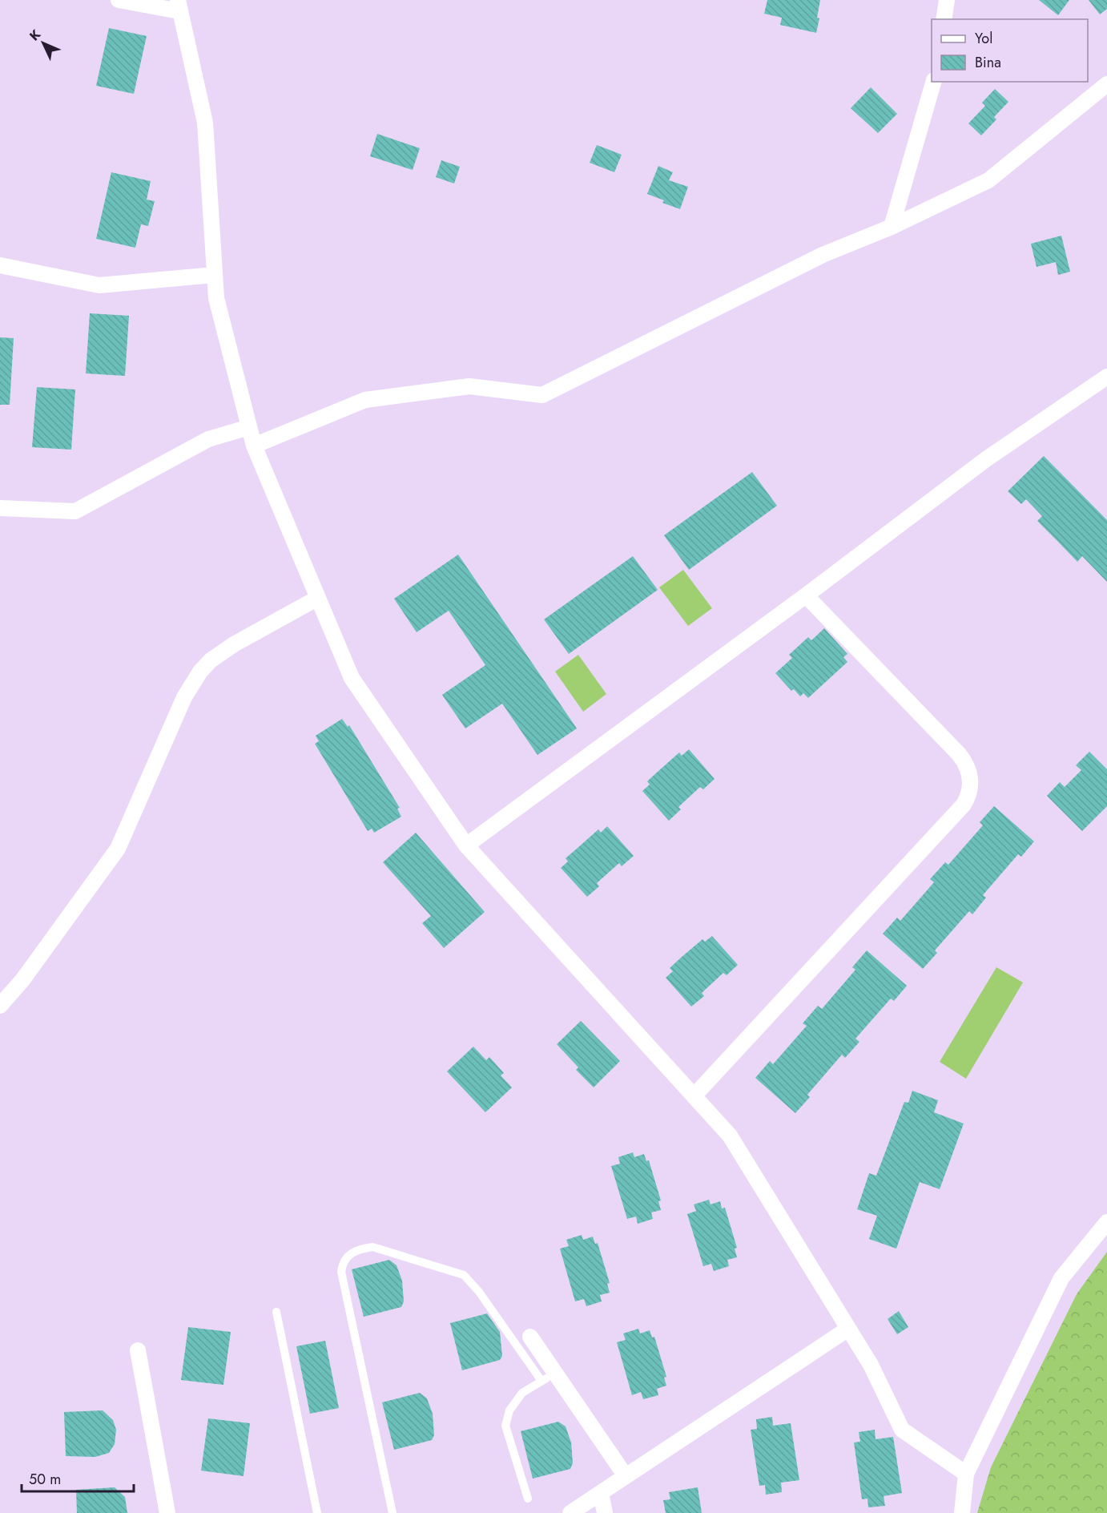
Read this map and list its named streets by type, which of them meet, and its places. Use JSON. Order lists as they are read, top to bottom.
{
  "legend": ["Yol", "Bina"],
  "scale_bar": "50 m",
  "north": "top left"
}
